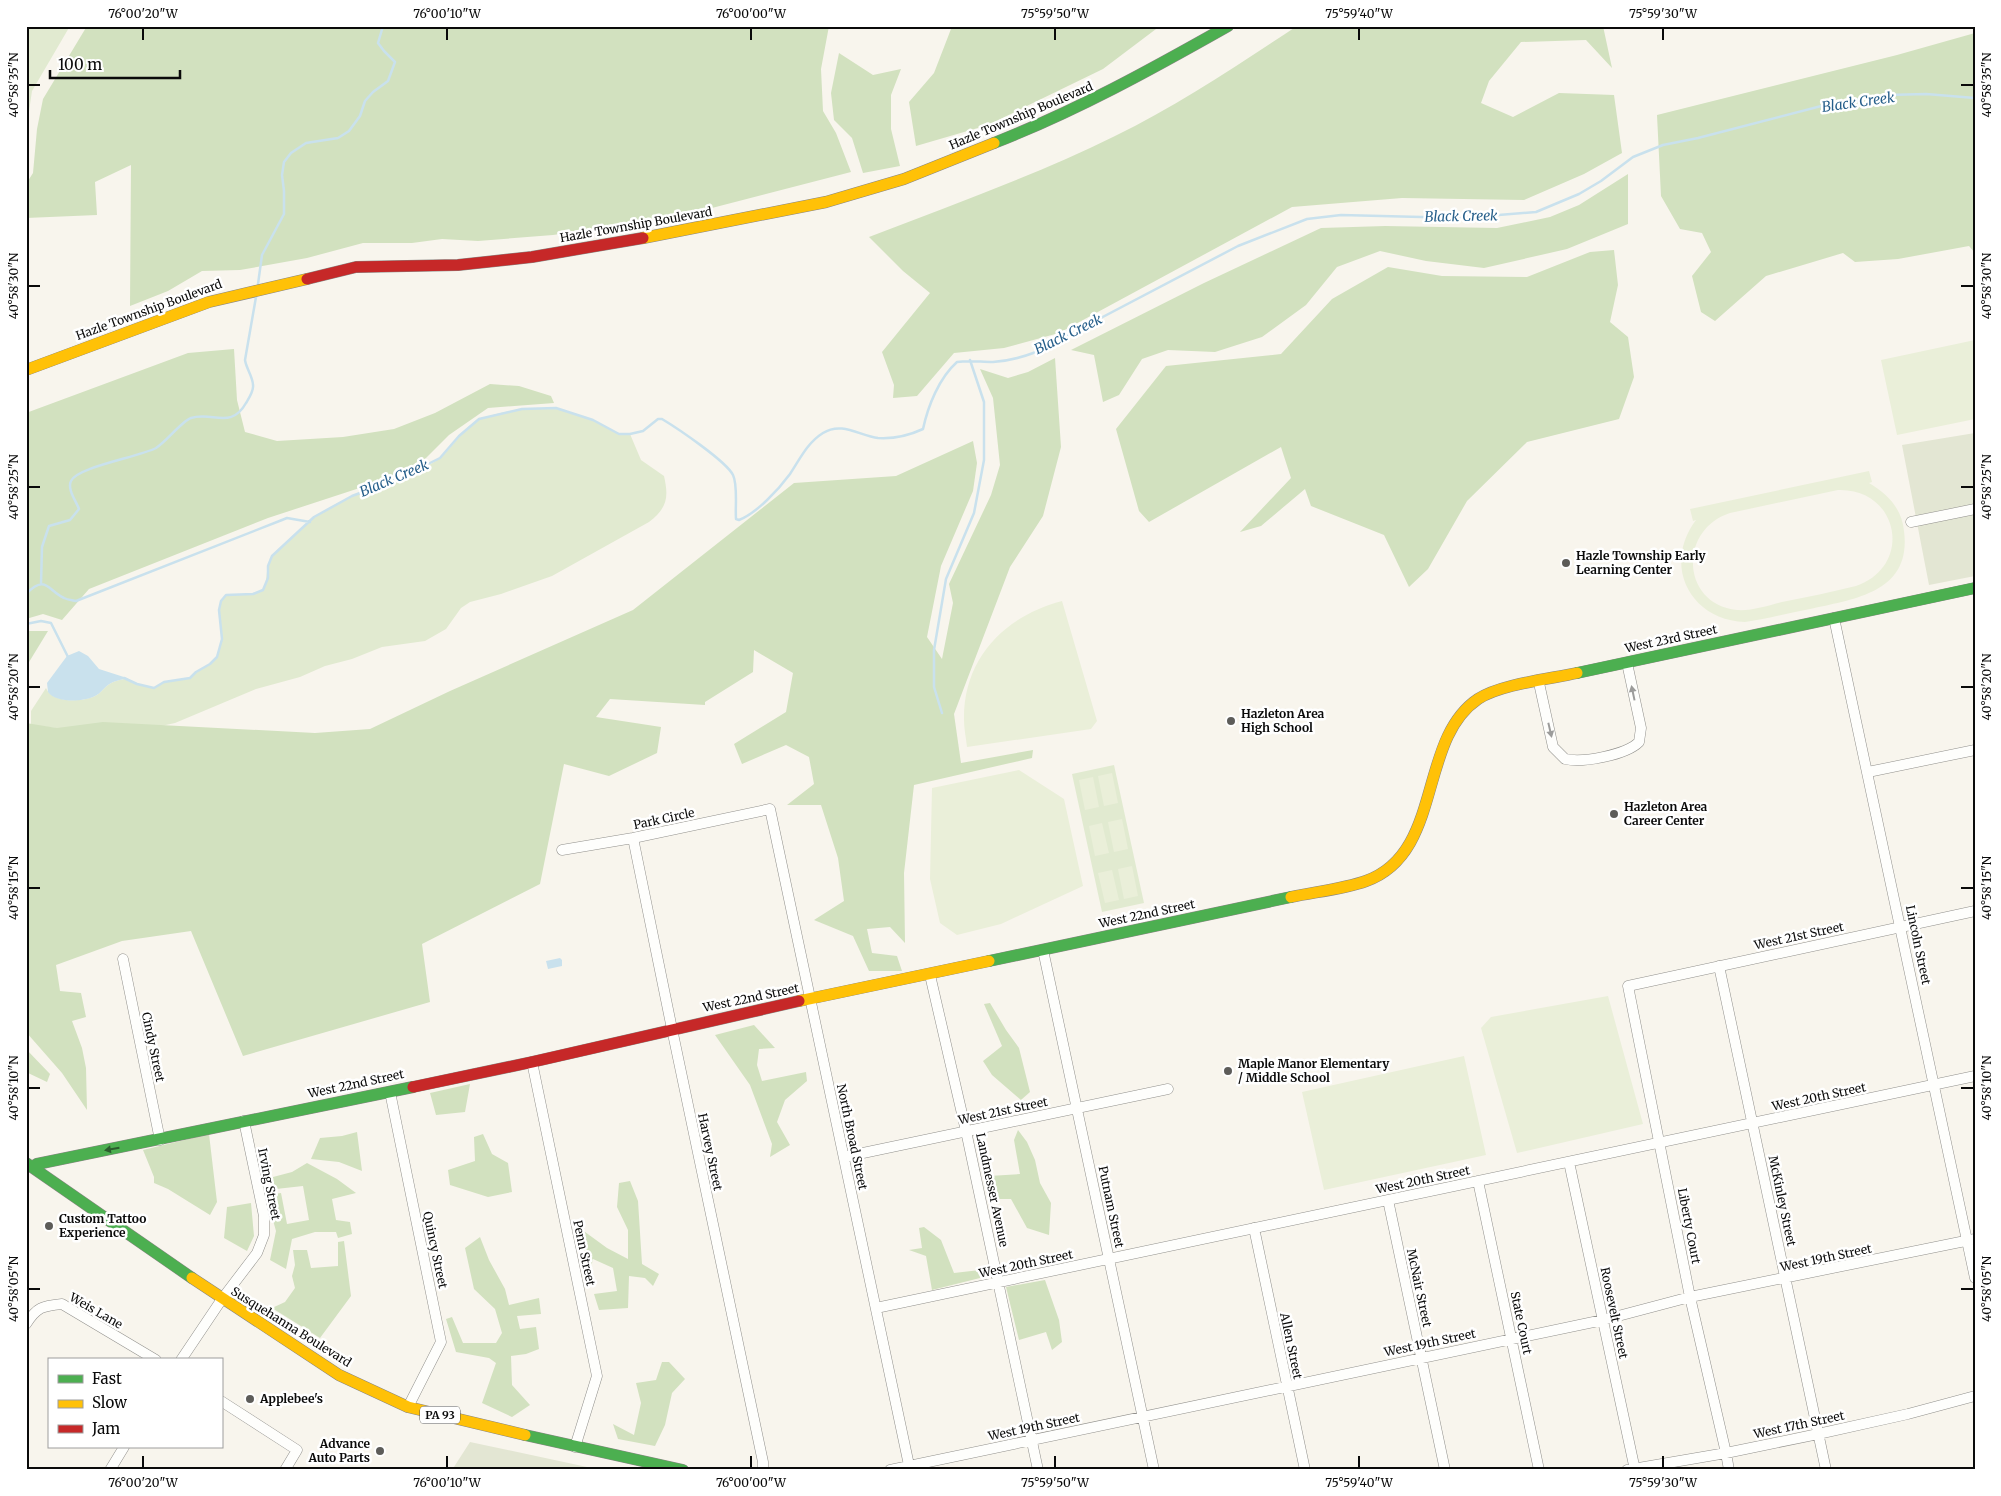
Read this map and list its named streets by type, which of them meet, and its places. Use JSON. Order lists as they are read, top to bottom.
{
  "streets": {
    "main road": [
      "Hazle Township Boulevard",
      "West 23rd Street",
      "West 22nd Street",
      "Susquehanna Boulevard",
      "PA 93"
    ],
    "street": [
      "Park Circle",
      "West 21st Street",
      "Lincoln Street",
      "Cindy Street",
      "West 20th Street",
      "North Broad Street",
      "Harvey Street",
      "Irving Street",
      "Landmesser Avenue",
      "McKinley Street",
      "Putnam Street",
      "Liberty Court",
      "Quincy Street",
      "Penn Street",
      "West 19th Street",
      "McNair Street",
      "Weis Lane",
      "Roosevelt Street",
      "State Court",
      "Allen Street",
      "West 17th Street"
    ]
  },
  "crossings": [
    ["West 23rd Street", "West 22nd Street"],
    ["West 23rd Street", "Lincoln Street"],
    ["Park Circle", "North Broad Street"],
    ["Park Circle", "Harvey Street"],
    ["West 22nd Street", "Cindy Street"],
    ["West 22nd Street", "North Broad Street"],
    ["West 22nd Street", "Harvey Street"],
    ["West 22nd Street", "Irving Street"],
    ["West 22nd Street", "Landmesser Avenue"],
    ["West 22nd Street", "Putnam Street"],
    ["West 22nd Street", "Quincy Street"],
    ["West 22nd Street", "Penn Street"],
    ["West 22nd Street", "Susquehanna Boulevard"],
    ["West 21st Street", "Lincoln Street"],
    ["West 21st Street", "North Broad Street"],
    ["West 21st Street", "Landmesser Avenue"],
    ["West 21st Street", "McKinley Street"],
    ["West 21st Street", "Putnam Street"],
    ["West 21st Street", "Liberty Court"],
    ["Lincoln Street", "West 20th Street"],
    ["Lincoln Street", "West 19th Street"],
    ["West 20th Street", "North Broad Street"],
    ["West 20th Street", "Landmesser Avenue"],
    ["West 20th Street", "McKinley Street"],
    ["West 20th Street", "Putnam Street"],
    ["West 20th Street", "Liberty Court"],
    ["West 20th Street", "McNair Street"],
    ["West 20th Street", "Roosevelt Street"],
    ["West 20th Street", "State Court"],
    ["West 20th Street", "Allen Street"],
    ["North Broad Street", "West 19th Street"],
    ["Irving Street", "Susquehanna Boulevard"],
    ["Landmesser Avenue", "West 19th Street"],
    ["McKinley Street", "West 19th Street"],
    ["McKinley Street", "West 17th Street"],
    ["Putnam Street", "West 19th Street"],
    ["Liberty Court", "West 19th Street"],
    ["Liberty Court", "West 17th Street"],
    ["Quincy Street", "Susquehanna Boulevard"],
    ["Penn Street", "Susquehanna Boulevard"],
    ["West 19th Street", "McNair Street"],
    ["West 19th Street", "Roosevelt Street"],
    ["West 19th Street", "State Court"],
    ["West 19th Street", "Allen Street"],
    ["Roosevelt Street", "West 17th Street"]
  ],
  "water": ["Black Creek"],
  "places": [
    "Hazle Township Early Learning Center",
    "Hazleton Area High School",
    "Hazleton Area Career Center",
    "Maple Manor Elementary / Middle School",
    "Custom Tattoo Experience",
    "Applebee's",
    "Advance Auto Parts"
  ],
  "legend": ["Fast", "Slow", "Jam"],
  "scale_bar": "100 m",
  "coordinates": [
    "76°00'20\"W",
    "76°00'10\"W",
    "76°00'00\"W",
    "75°59'50\"W",
    "75°59'40\"W",
    "75°59'30\"W",
    "40°58'35\"N",
    "40°58'30\"N",
    "40°58'25\"N",
    "40°58'20\"N",
    "40°58'15\"N",
    "40°58'10\"N",
    "40°58'05\"N"
  ]
}
